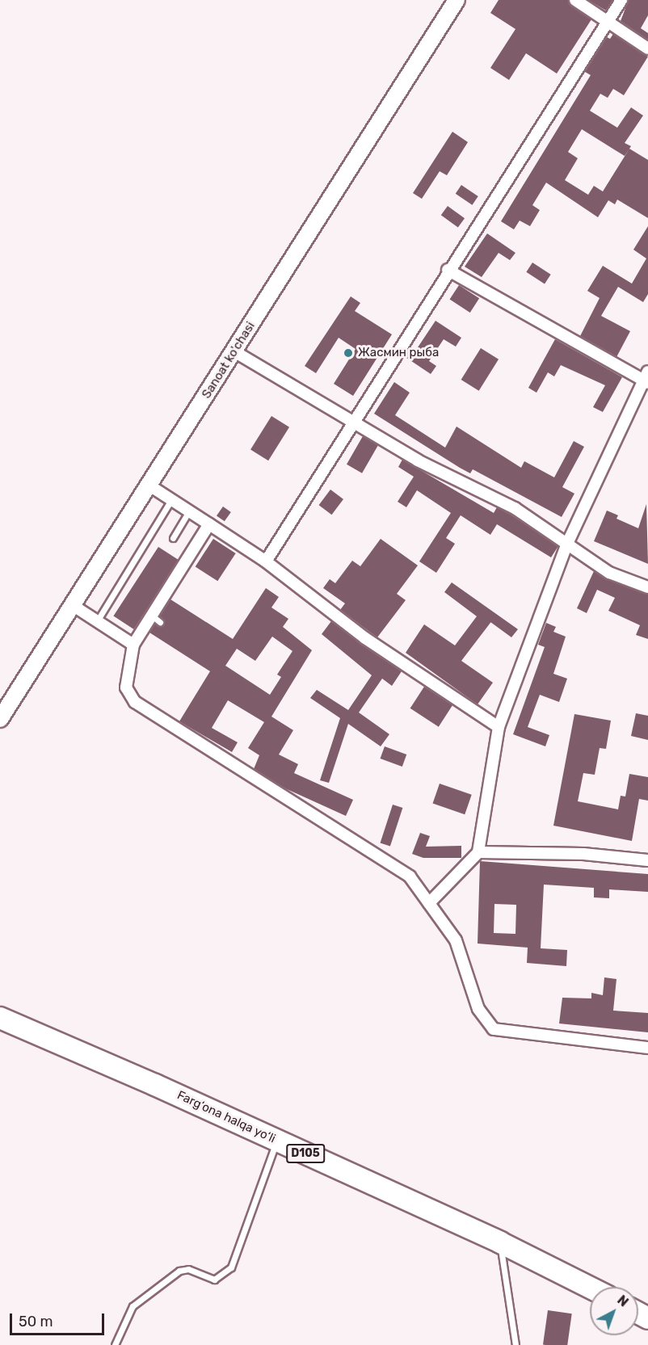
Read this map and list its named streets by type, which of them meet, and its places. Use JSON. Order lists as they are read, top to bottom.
{
  "streets": {
    "highway": ["Farg‘ona halqa yo‘li", "D105"],
    "main road": ["Sanoat ko'chasi"]
  },
  "places": ["Жасмин рыба"],
  "scale_bar": "50 m",
  "north": "top right"
}
